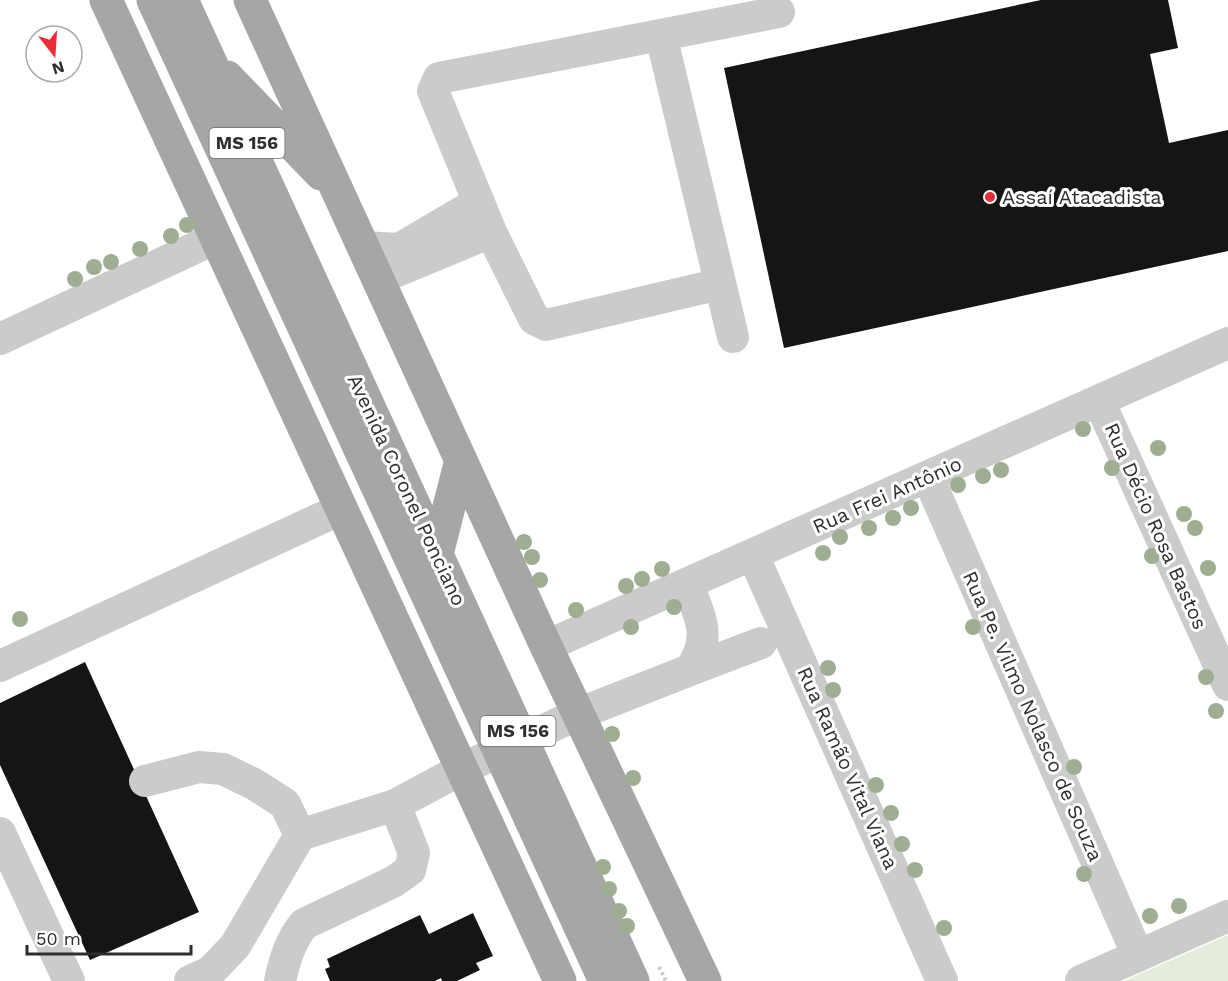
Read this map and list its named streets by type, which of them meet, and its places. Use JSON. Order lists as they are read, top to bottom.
{
  "streets": {
    "main road": ["MS 156", "Avenida Coronel Ponciano"],
    "street": [
      "Rua Frei Antônio",
      "Rua Décio Rosa Bastos",
      "Rua Pe. Vilmo Nolasco de Souza",
      "Rua Ramão Vital Viana"
    ]
  },
  "crossings": [
    ["Rua Frei Antônio", "Rua Décio Rosa Bastos"],
    ["Rua Frei Antônio", "Rua Pe. Vilmo Nolasco de Souza"],
    ["Rua Frei Antônio", "Rua Ramão Vital Viana"]
  ],
  "places": ["Assaí Atacadista"],
  "scale_bar": "50 m",
  "north": "bottom"
}
